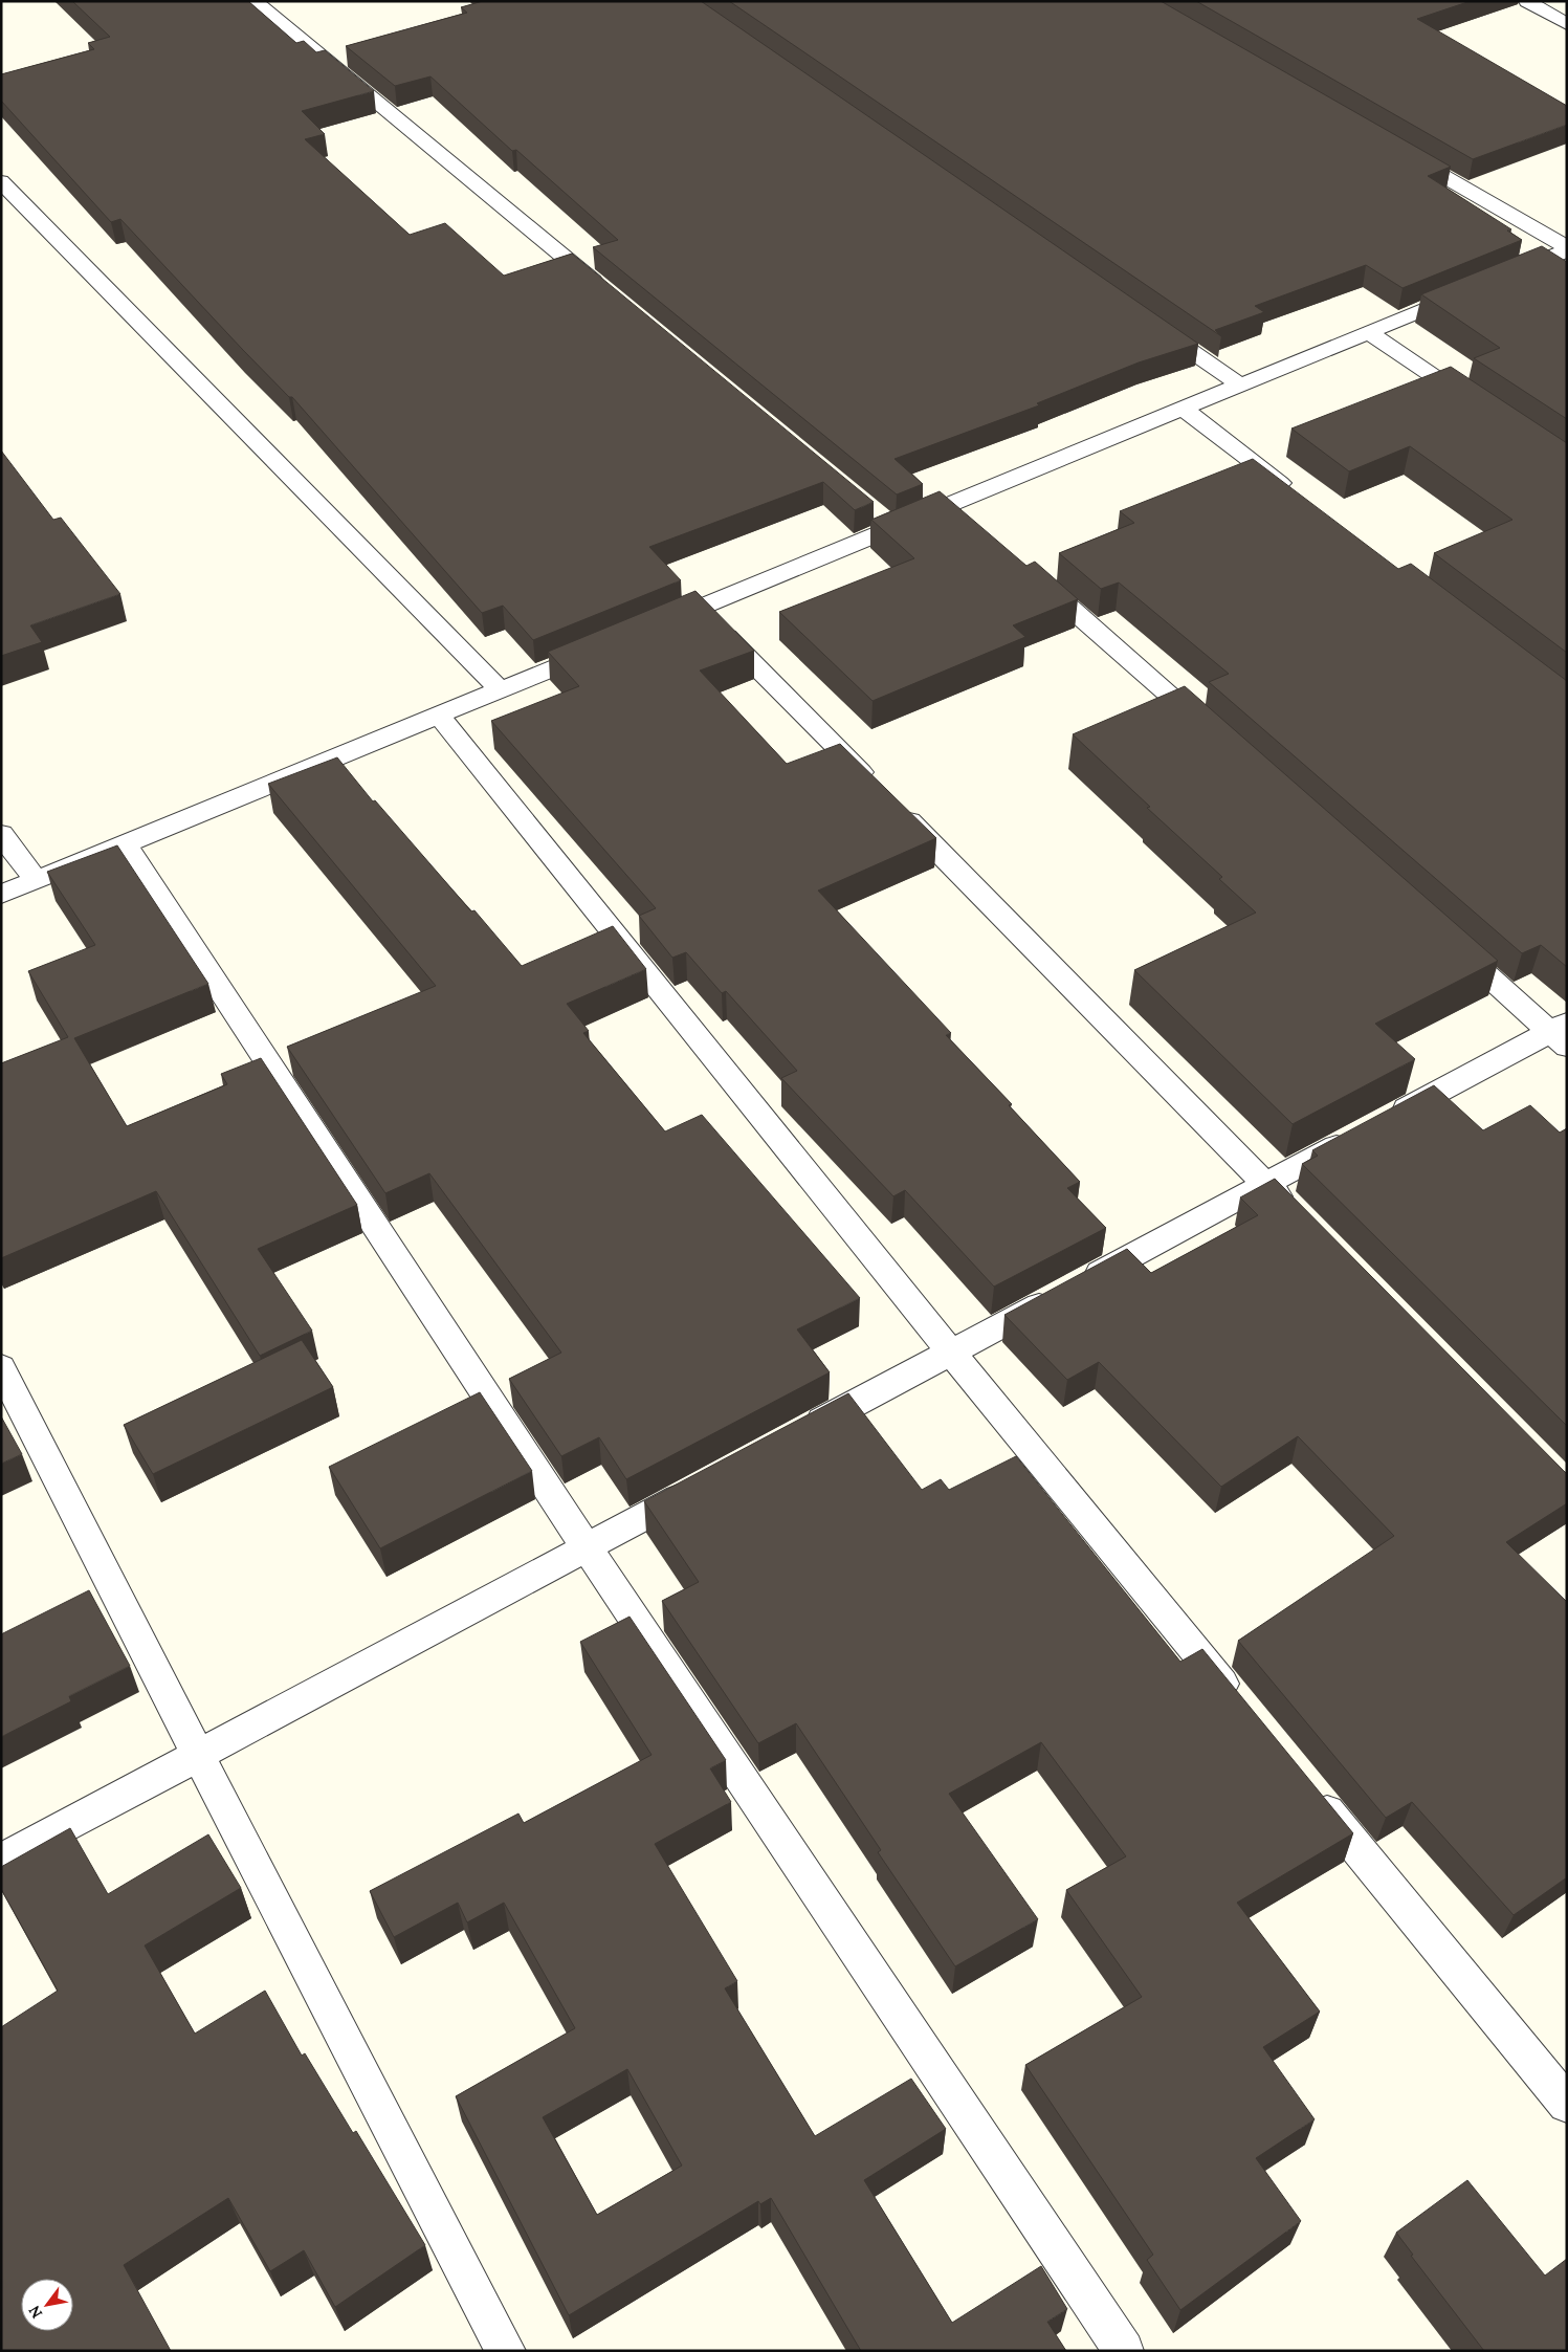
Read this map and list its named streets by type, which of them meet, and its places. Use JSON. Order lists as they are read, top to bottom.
{
  "north": "bottom left"
}
